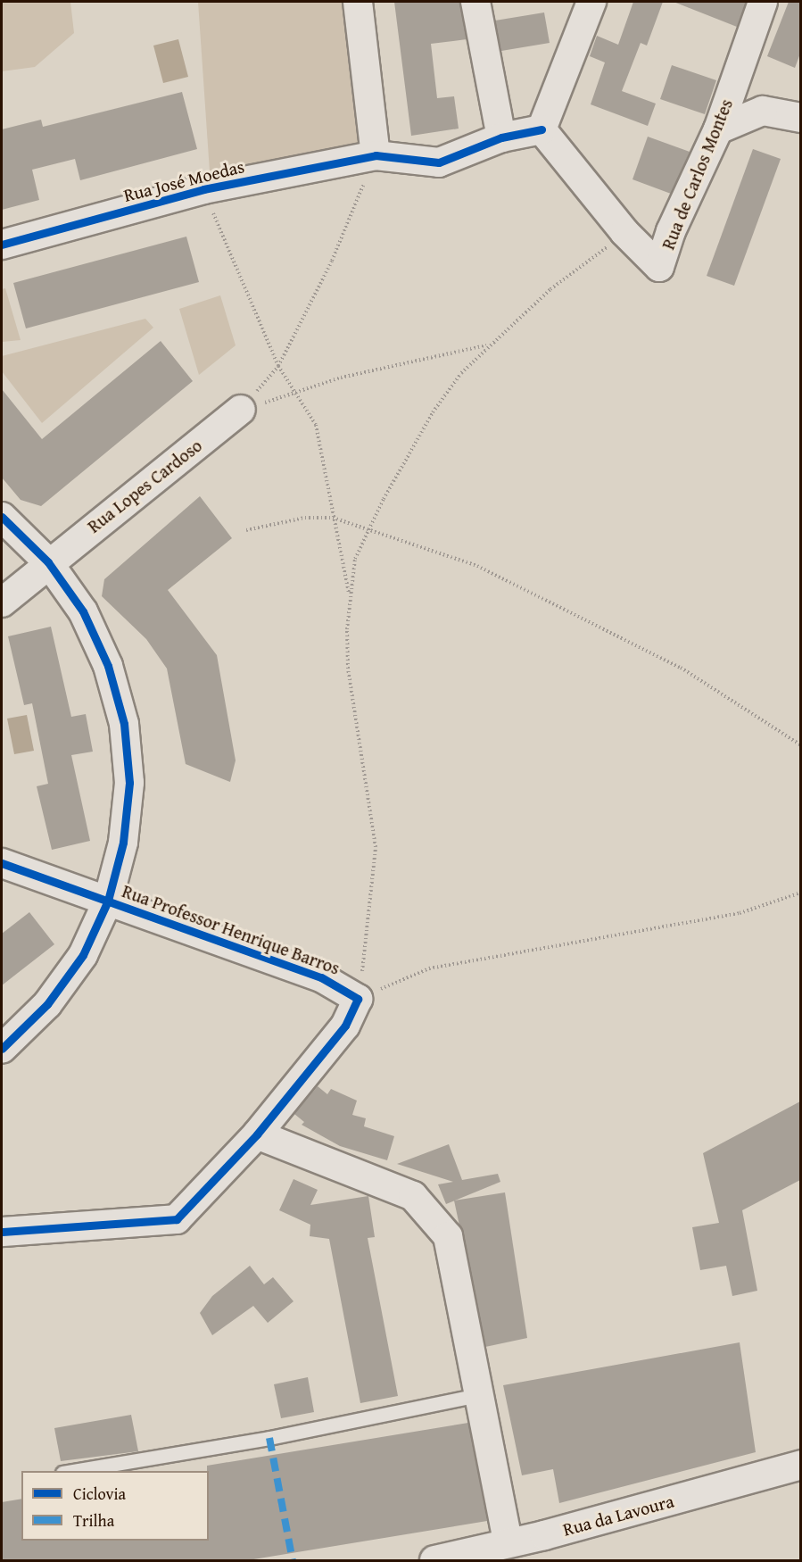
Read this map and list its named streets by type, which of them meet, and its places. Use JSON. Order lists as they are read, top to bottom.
{
  "streets": {
    "street": [
      "Rua de Carlos Montes",
      "Rua José Moedas",
      "Rua Lopes Cardoso",
      "Rua Professor Henrique Barros",
      "Rua da Lavoura"
    ]
  },
  "crossings": [
    ["Rua de Carlos Montes", "Rua José Moedas"]
  ],
  "legend": ["Ciclovia", "Trilha"]
}
